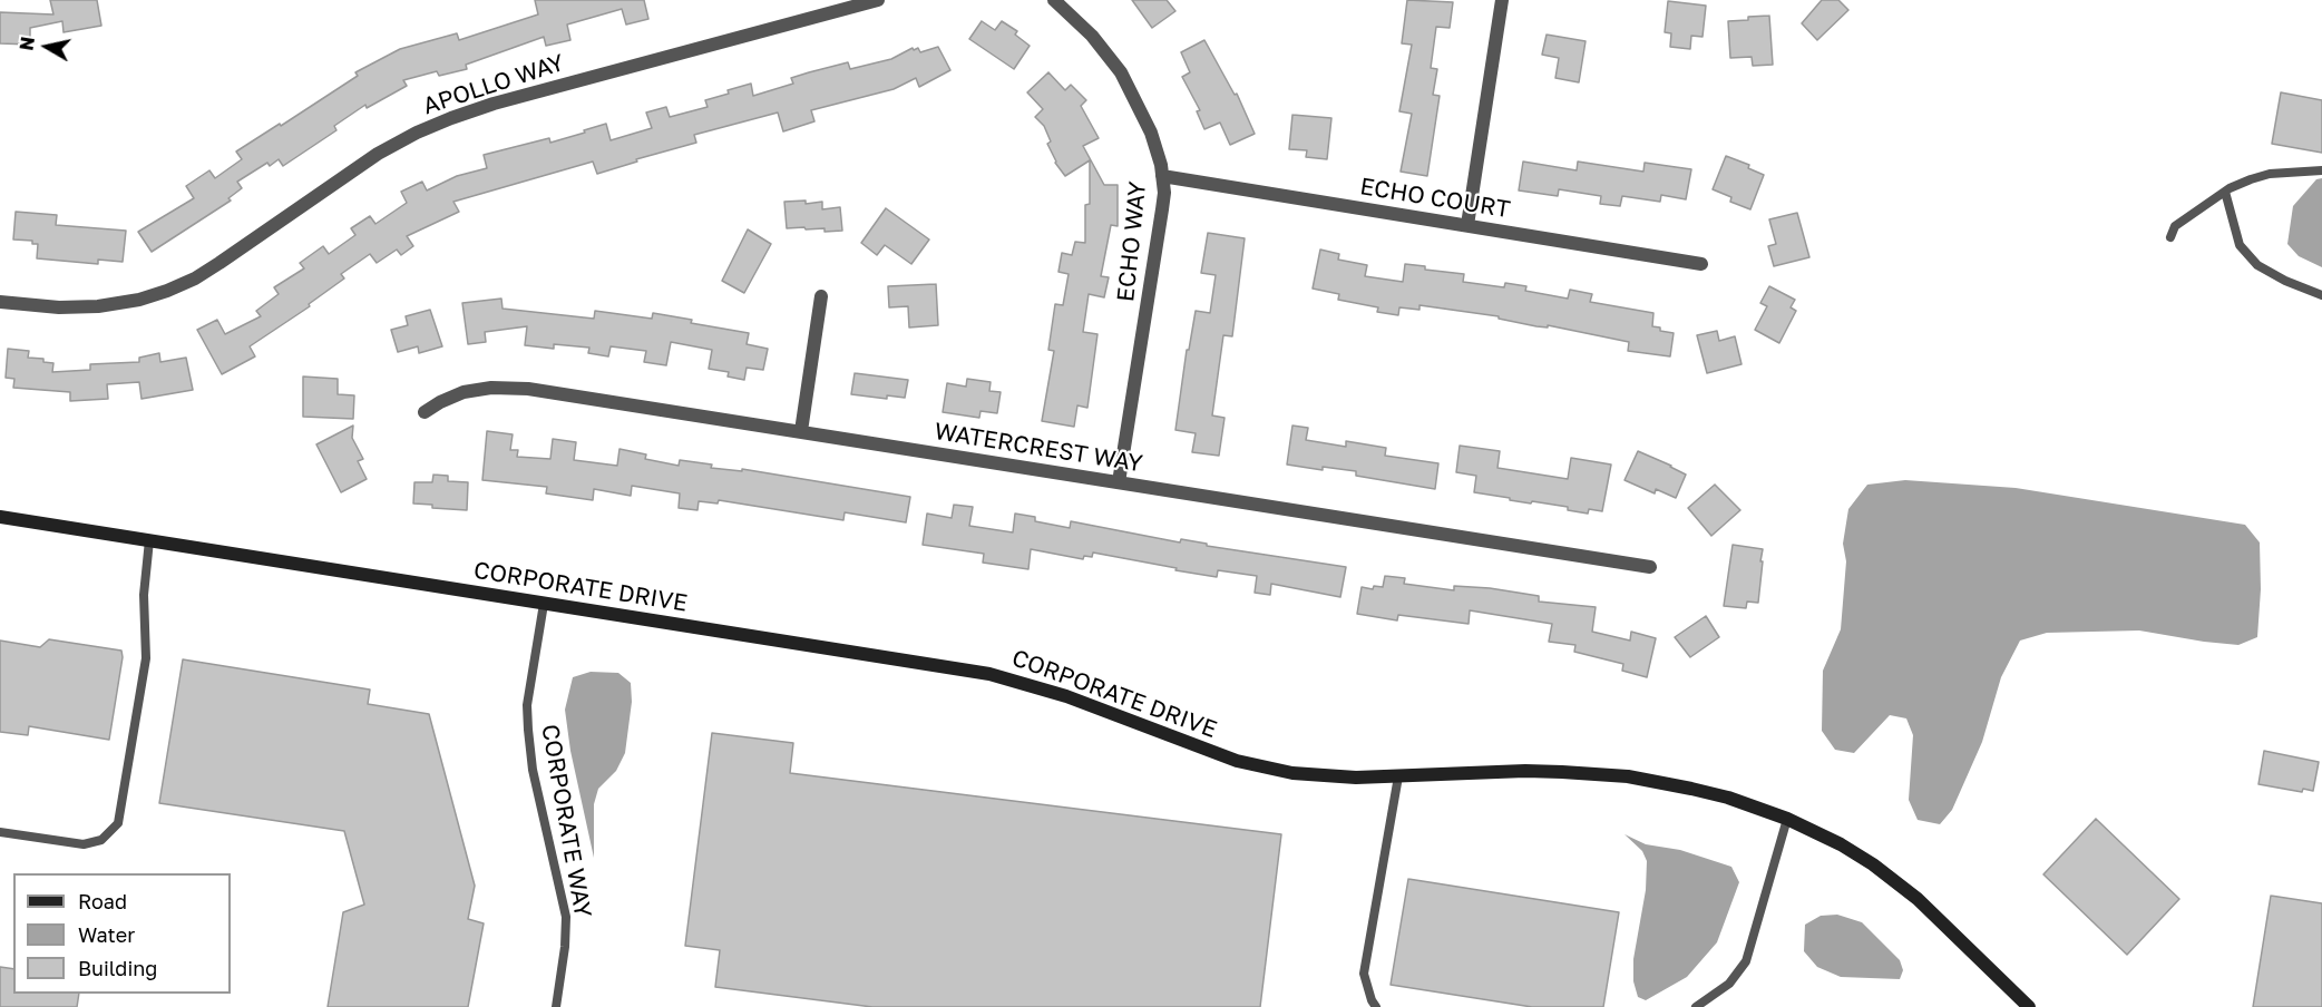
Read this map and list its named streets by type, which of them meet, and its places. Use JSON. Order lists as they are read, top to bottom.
{
  "streets": {
    "street": [
      "APOLLO WAY",
      "ECHO COURT",
      "ECHO WAY",
      "WATERCREST WAY",
      "CORPORATE DRIVE"
    ],
    "lane": ["CORPORATE WAY"]
  },
  "crossings": [
    ["ECHO COURT", "ECHO WAY"],
    ["ECHO WAY", "WATERCREST WAY"],
    ["CORPORATE DRIVE", "CORPORATE WAY"]
  ],
  "legend": ["Road", "Water", "Building"],
  "north": "left"
}
